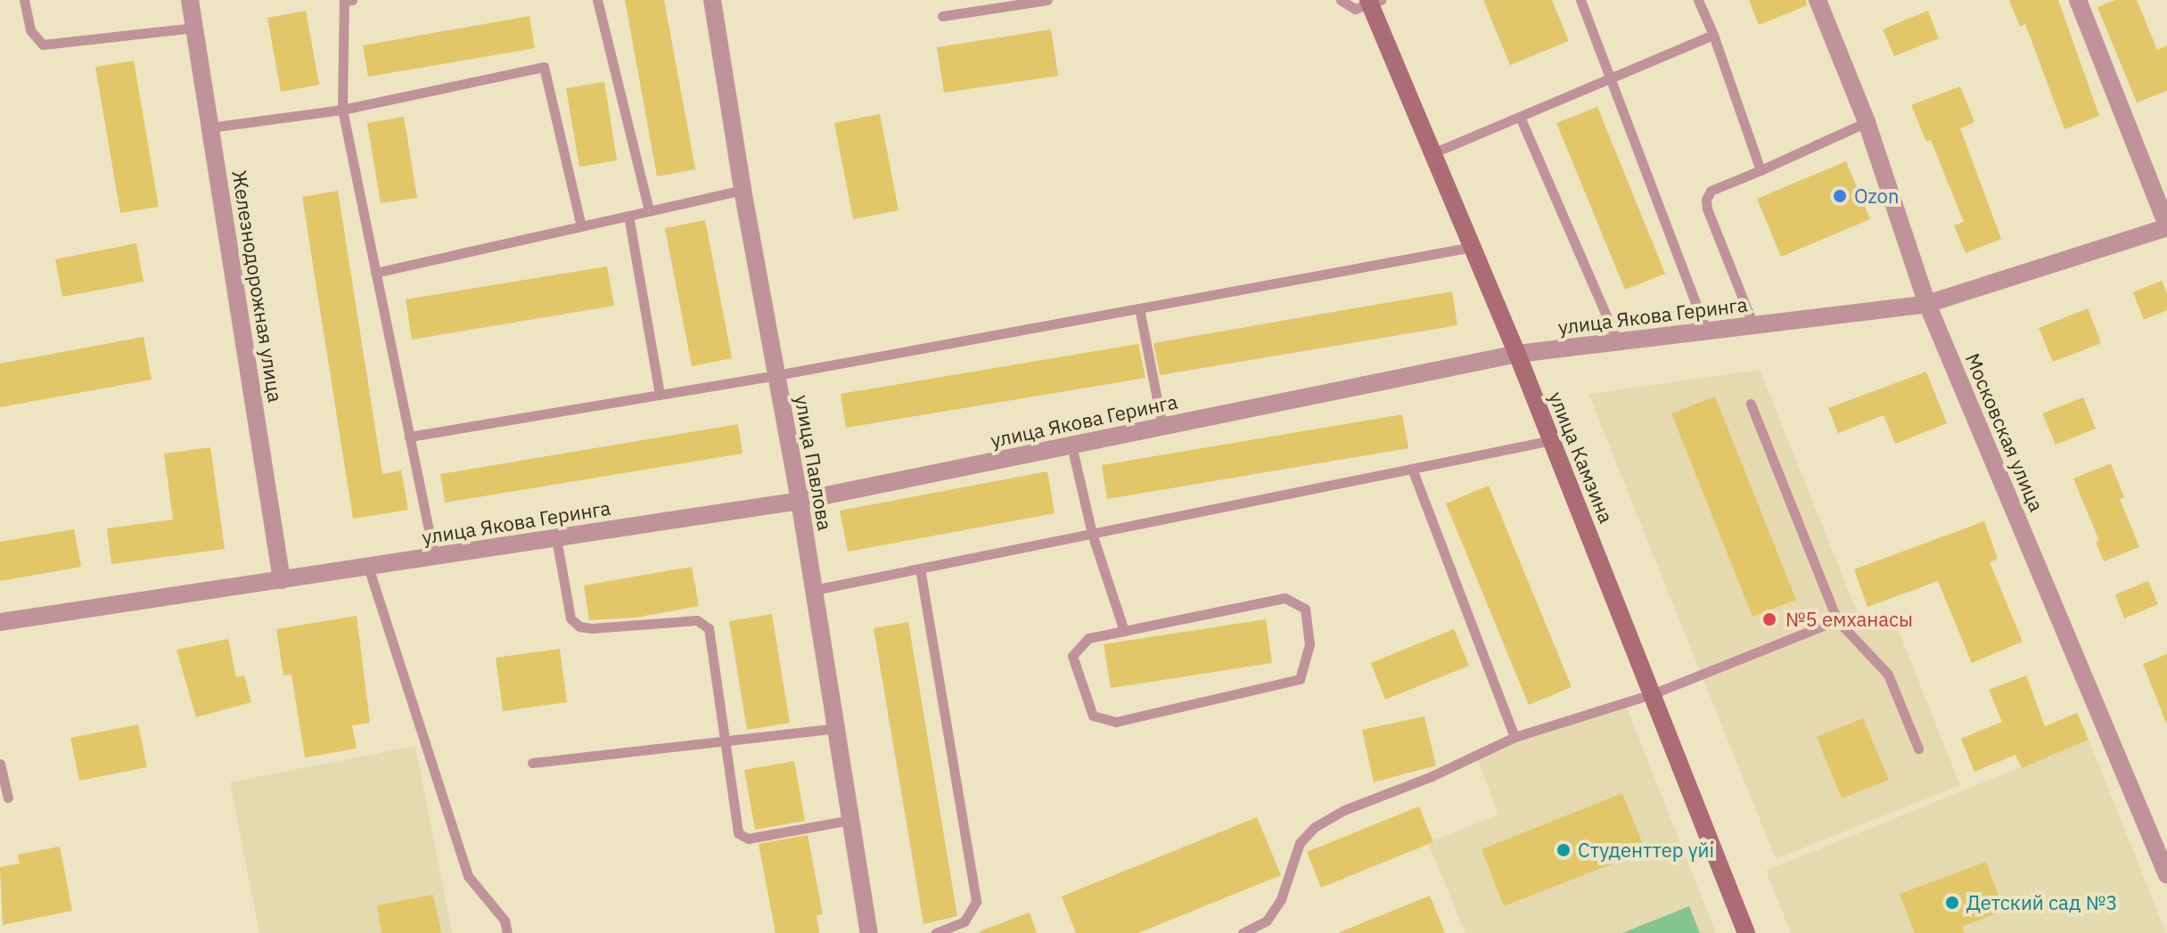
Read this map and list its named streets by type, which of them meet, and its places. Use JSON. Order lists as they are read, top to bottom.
{
  "streets": {
    "main road": ["улица Камзина"],
    "street": [
      "Железнодорожная улица",
      "улица Якова Геринга",
      "Московская улица",
      "улица Павлова"
    ]
  },
  "crossings": [
    ["Железнодорожная улица", "улица Якова Геринга"],
    ["улица Якова Геринга", "Московская улица"],
    ["улица Якова Геринга", "улица Камзина"],
    ["улица Якова Геринга", "улица Павлова"]
  ],
  "places": [
    "Ozon",
    "№5 емханасы",
    "Студенттер үйі",
    "Детский сад №3"
  ]
}
